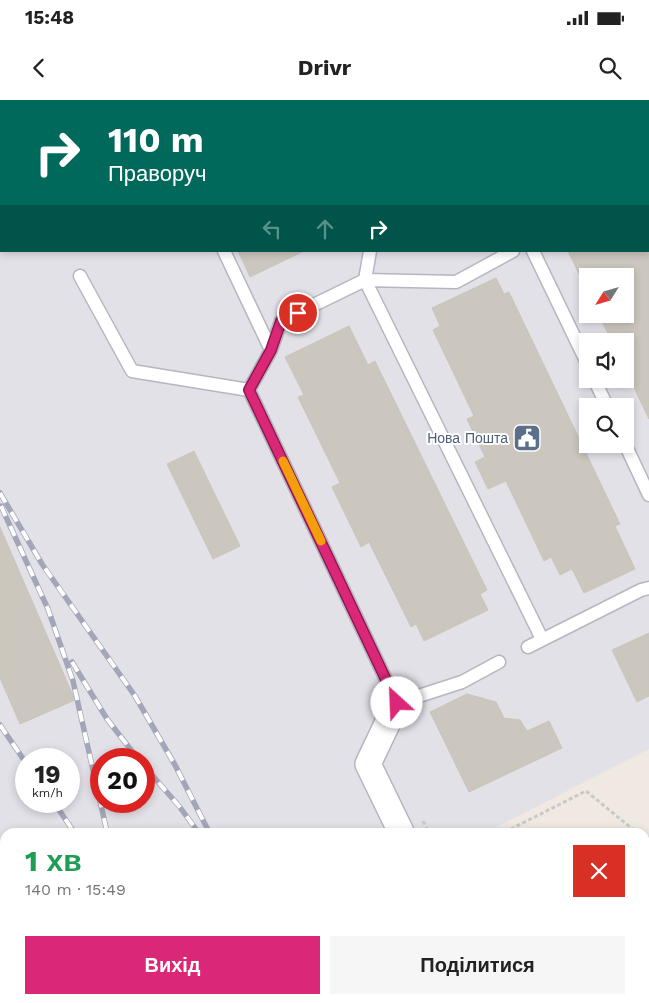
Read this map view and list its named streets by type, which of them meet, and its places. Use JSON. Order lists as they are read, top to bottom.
{
  "places": {
    "public building": ["Нова Пошта"]
  },
  "north": "bottom left",
  "page": {
    "status": "15:48",
    "header": "Drivr",
    "turn": ["110 m", "Праворуч"],
    "speed": "19 km/h",
    "limit": "20",
    "heading": ["1 хв", "140 m · 15:49"],
    "buttons": ["Вихід", "Поділитися"]
  }
}
